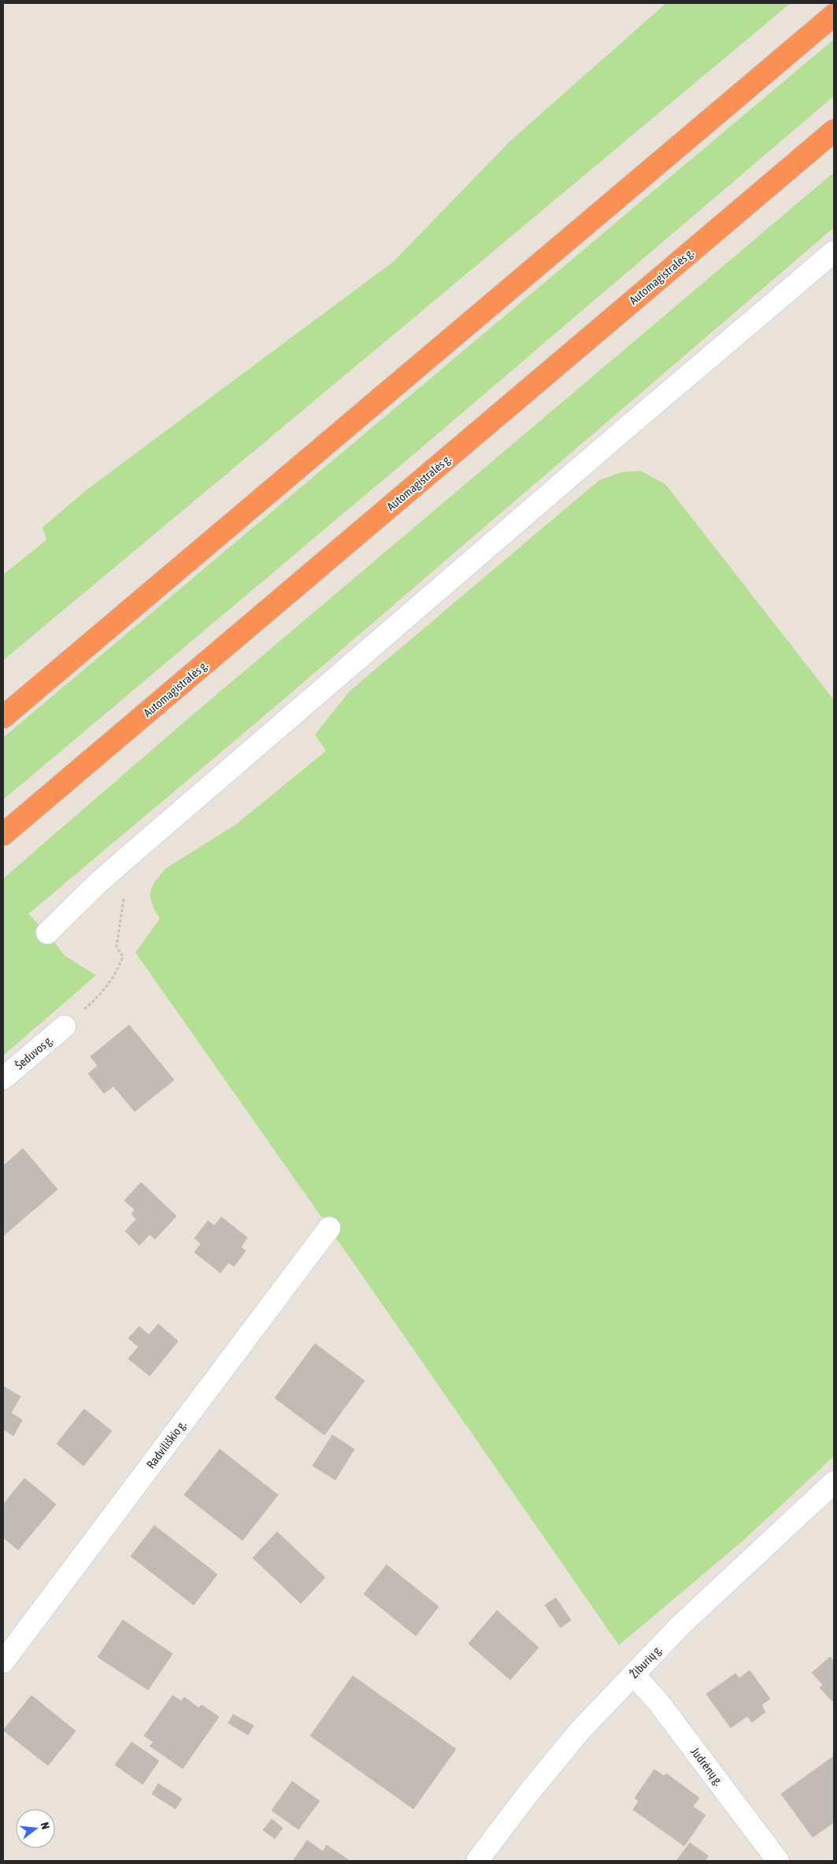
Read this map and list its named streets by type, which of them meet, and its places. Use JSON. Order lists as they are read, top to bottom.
{
  "streets": {
    "highway": ["Automagistralės g."],
    "street": [
      "Šeduvos g.",
      "Radviliškio g.",
      "Žiburių g.",
      "Judrėnų g."
    ]
  },
  "crossings": [
    ["Žiburių g.", "Judrėnų g."]
  ],
  "north": "right"
}
